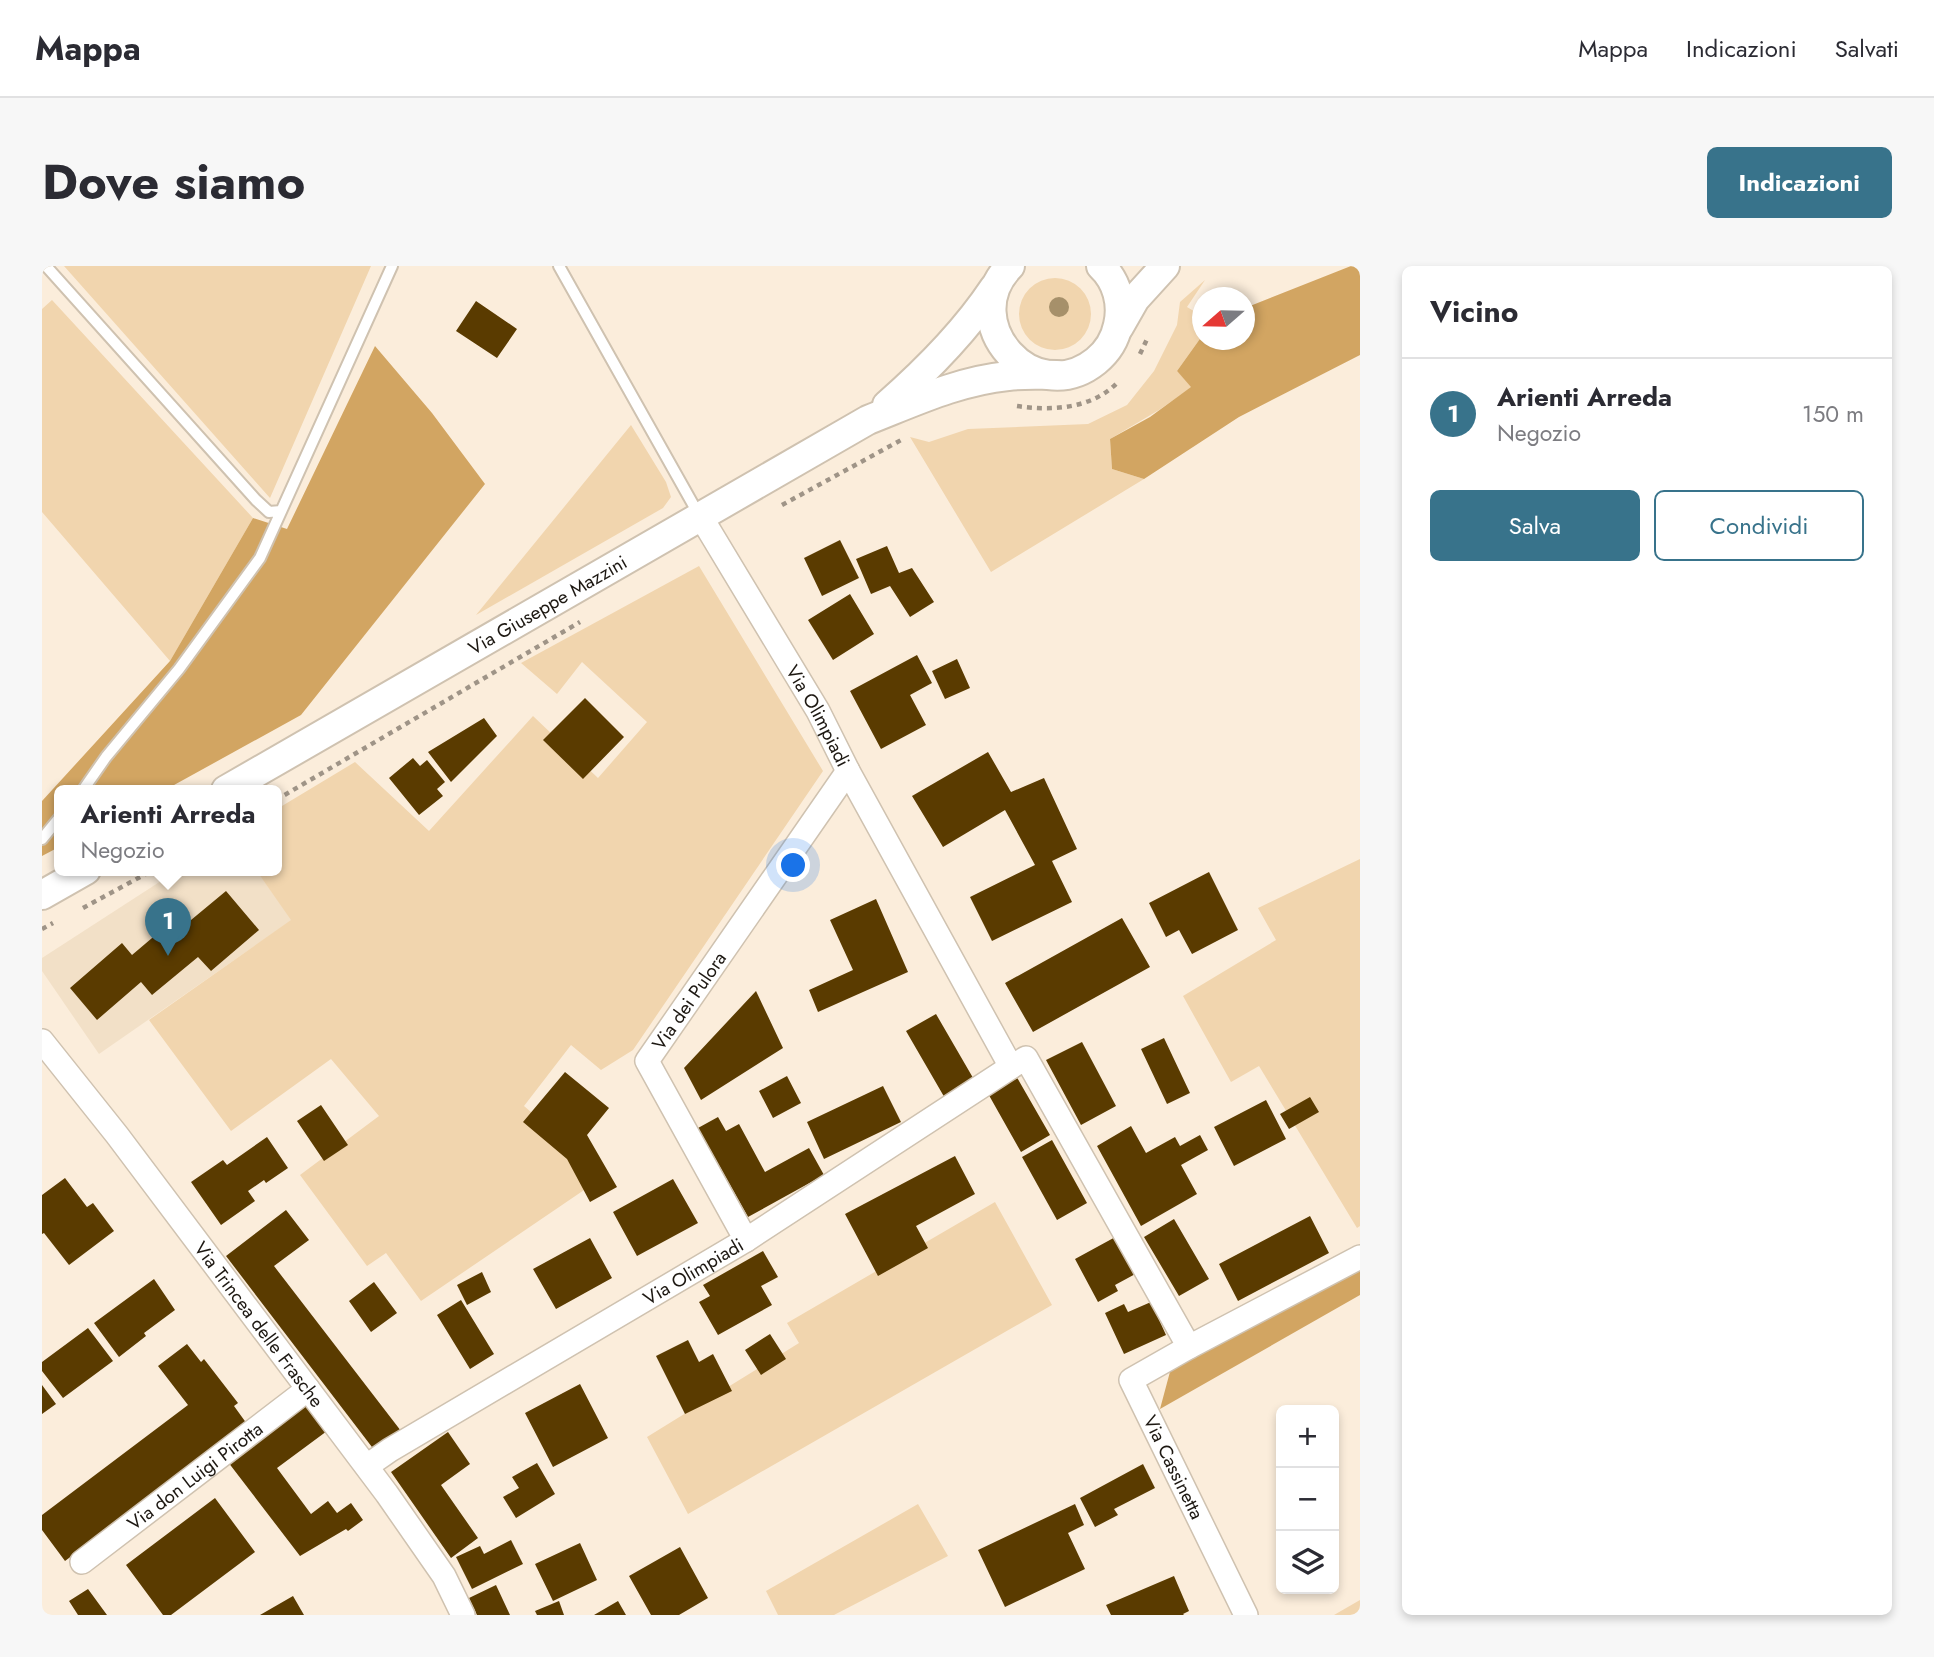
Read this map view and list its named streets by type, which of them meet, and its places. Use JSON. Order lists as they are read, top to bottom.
{
  "streets": {
    "street": [
      "Via Giuseppe Mazzini",
      "Via Olimpiadi",
      "Via dei Pulora",
      "Via Trincea delle Frasche",
      "Via Cassinetta",
      "Via don Luigi Pirotta"
    ]
  },
  "crossings": [
    ["Via Giuseppe Mazzini", "Via Olimpiadi"],
    ["Via Olimpiadi", "Via dei Pulora"],
    ["Via Olimpiadi", "Via Trincea delle Frasche"],
    ["Via Trincea delle Frasche", "Via don Luigi Pirotta"]
  ],
  "north": "left",
  "page": {
    "header": "Mappa",
    "nav": ["Mappa", "Indicazioni", "Salvati"],
    "title": "Dove siamo",
    "buttons": [
      "Indicazioni",
      ["Salva", "Condividi"]
    ],
    "heading": "Vicino",
    "list": [
      {
        "mark": "1",
        "name": "Arienti Arreda",
        "note": "Negozio",
        "value": "150 m"
      }
    ],
    "popup": ["Arienti Arreda", "Negozio"],
    "pins": "1",
    "map_buttons": ["+", "−"]
  }
}
